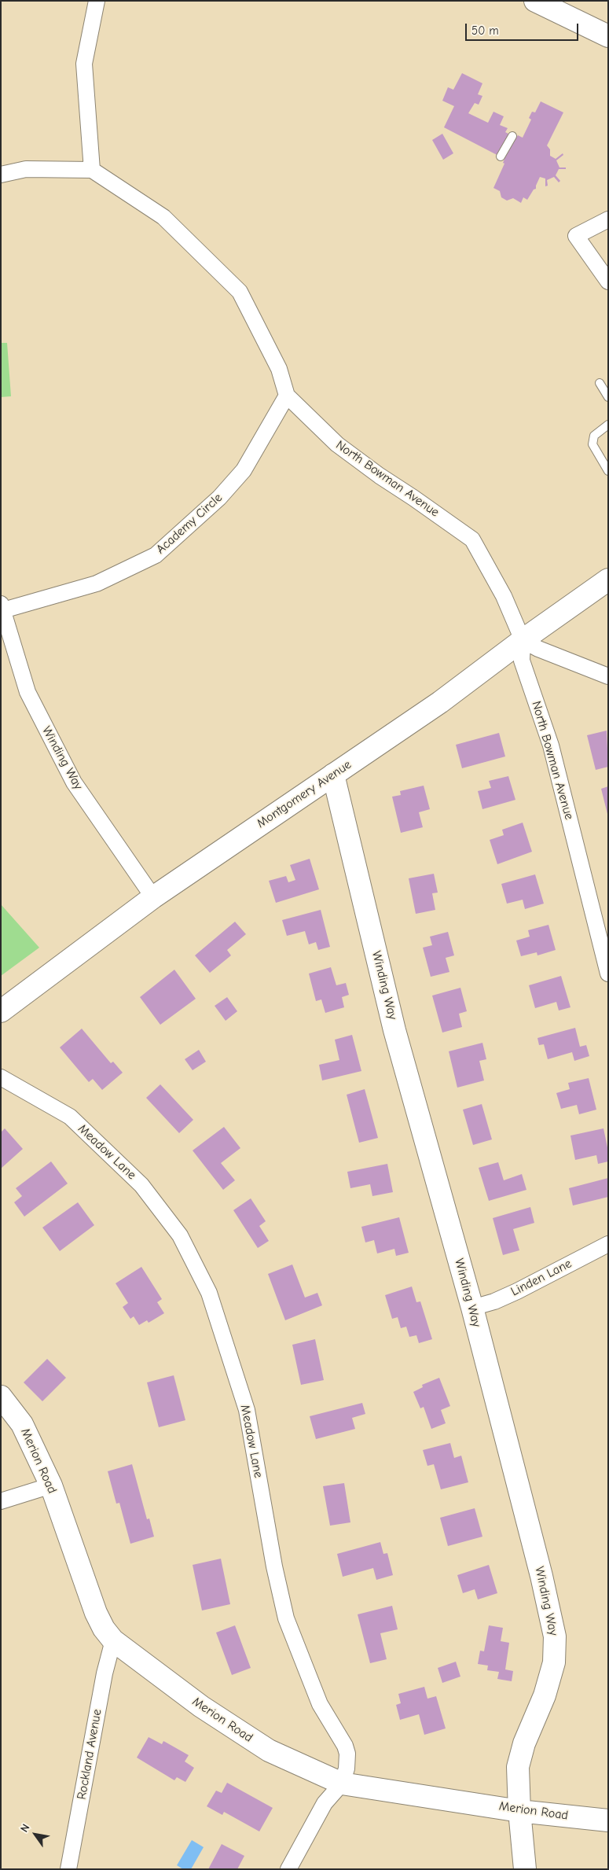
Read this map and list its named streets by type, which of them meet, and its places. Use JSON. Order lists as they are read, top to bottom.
{
  "streets": {
    "street": [
      "North Bowman Avenue",
      "Academy Circle",
      "Winding Way",
      "Montgomery Avenue",
      "Meadow Lane",
      "Linden Lane",
      "Merion Road",
      "Rockland Avenue"
    ]
  },
  "crossings": [
    ["North Bowman Avenue", "Academy Circle"],
    ["North Bowman Avenue", "Montgomery Avenue"],
    ["Academy Circle", "Winding Way"],
    ["Winding Way", "Montgomery Avenue"],
    ["Winding Way", "Linden Lane"],
    ["Winding Way", "Merion Road"],
    ["Meadow Lane", "Merion Road"],
    ["Merion Road", "Rockland Avenue"]
  ],
  "scale_bar": "50 m",
  "north": "top left"
}
